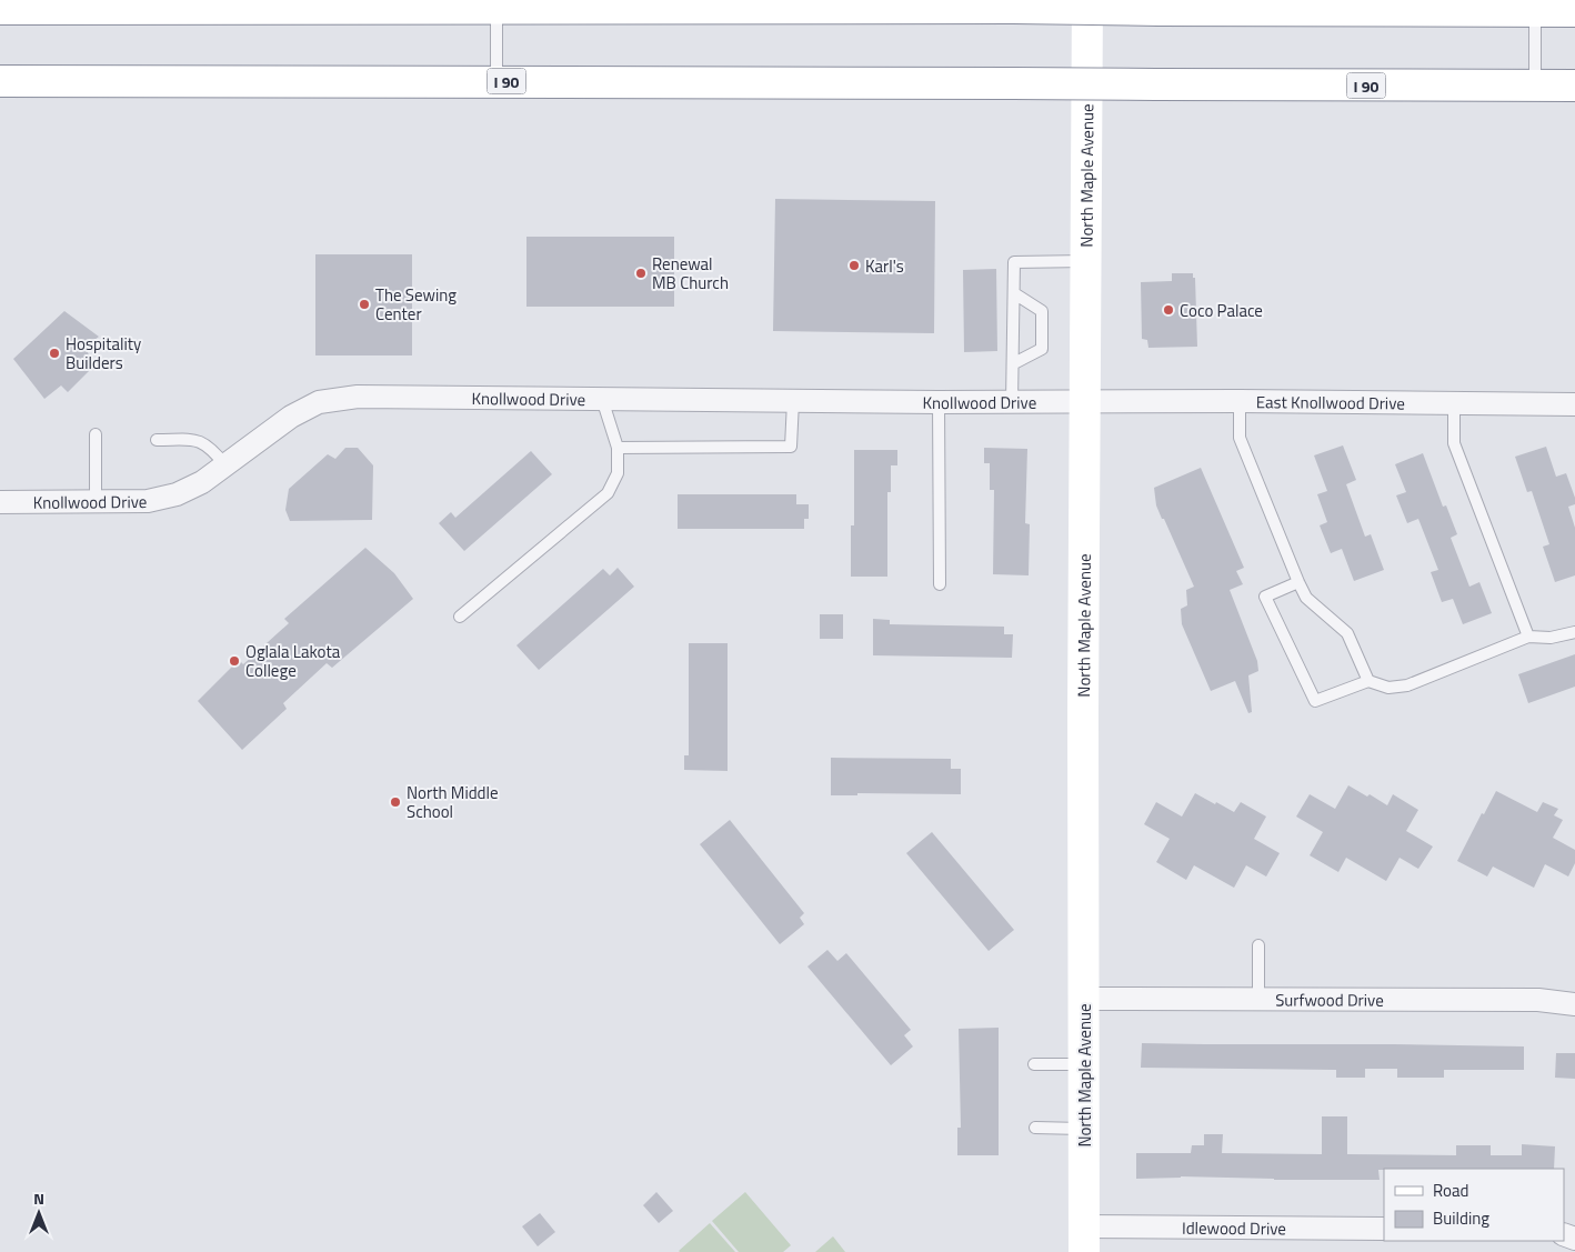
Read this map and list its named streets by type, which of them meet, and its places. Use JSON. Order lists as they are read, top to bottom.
{
  "streets": {
    "main road": ["I 90", "North Maple Avenue"],
    "street": [
      "Knollwood Drive",
      "East Knollwood Drive",
      "Surfwood Drive",
      "Idlewood Drive"
    ]
  },
  "crossings": [
    ["North Maple Avenue", "Knollwood Drive"],
    ["North Maple Avenue", "East Knollwood Drive"],
    ["North Maple Avenue", "Surfwood Drive"],
    ["North Maple Avenue", "Idlewood Drive"],
    ["Knollwood Drive", "East Knollwood Drive"]
  ],
  "places": [
    "Karl's",
    "Renewal MB Church",
    "The Sewing Center",
    "Coco Palace",
    "Hospitality Builders",
    "Oglala Lakota College",
    "North Middle School"
  ],
  "legend": ["Road", "Building"],
  "north": "top"
}
